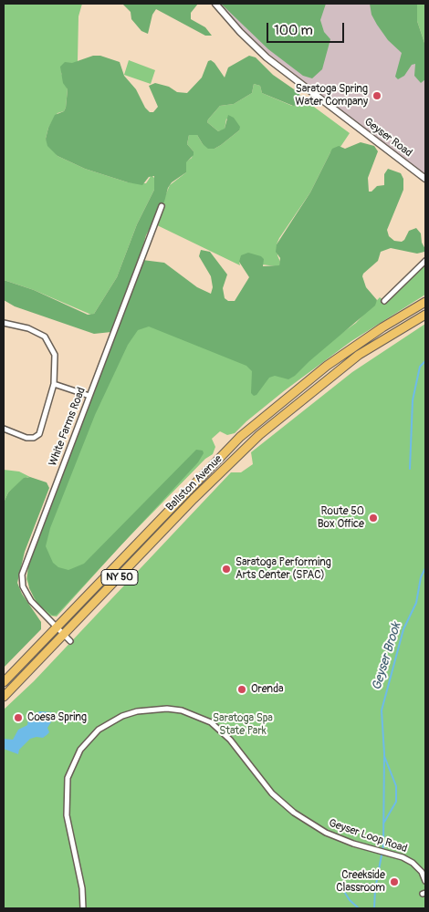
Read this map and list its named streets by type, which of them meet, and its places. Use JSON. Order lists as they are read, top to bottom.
{
  "streets": {
    "highway": ["Ballston Avenue", "NY 50"],
    "street": ["Geyser Road", "White Farms Road", "Geyser Loop Road"]
  },
  "crossings": [
    ["White Farms Road", "Ballston Avenue"]
  ],
  "water": ["Geyser Brook"],
  "parks": ["Saratoga Spa State Park"],
  "places": [
    "Saratoga Spring Water Company",
    "Route 50 Box Office",
    "Saratoga Performing Arts Center (SPAC)",
    "Orenda",
    "Coesa Spring",
    "Creekside Classroom"
  ],
  "scale_bar": "100 m"
}
